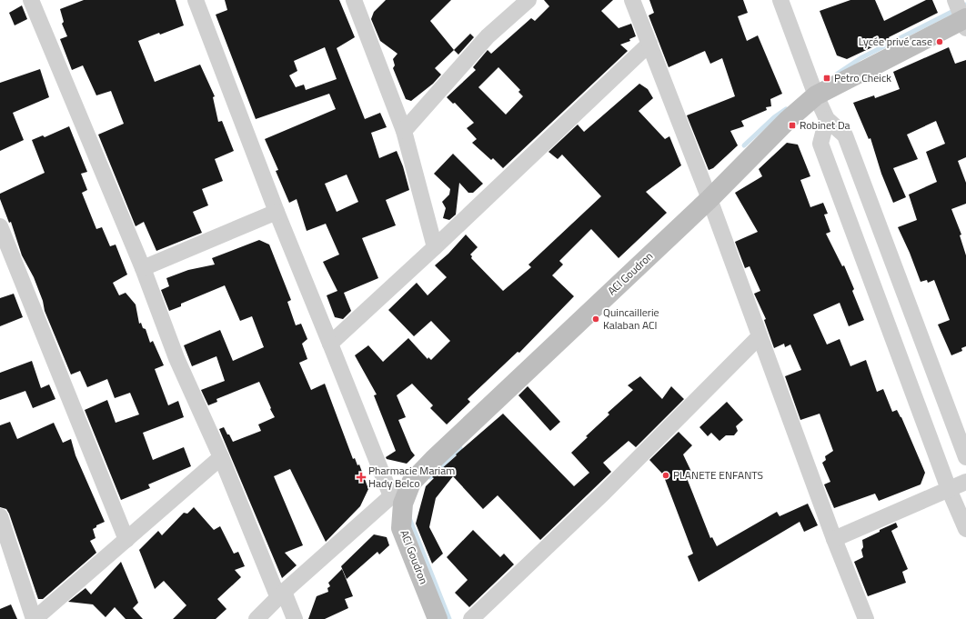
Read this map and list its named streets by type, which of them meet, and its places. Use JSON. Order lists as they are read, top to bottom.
{
  "streets": {
    "street": ["ACI Goudron"]
  },
  "places": {
    "other": ["Lycée privé case", "Quincaillerie Kalaban ACI", "PLANETE ENFANTS"],
    "transit": ["Petro Cheick", "Robinet Da"],
    "health": ["Pharmacie Mariam Hady Belco"]
  }
}
